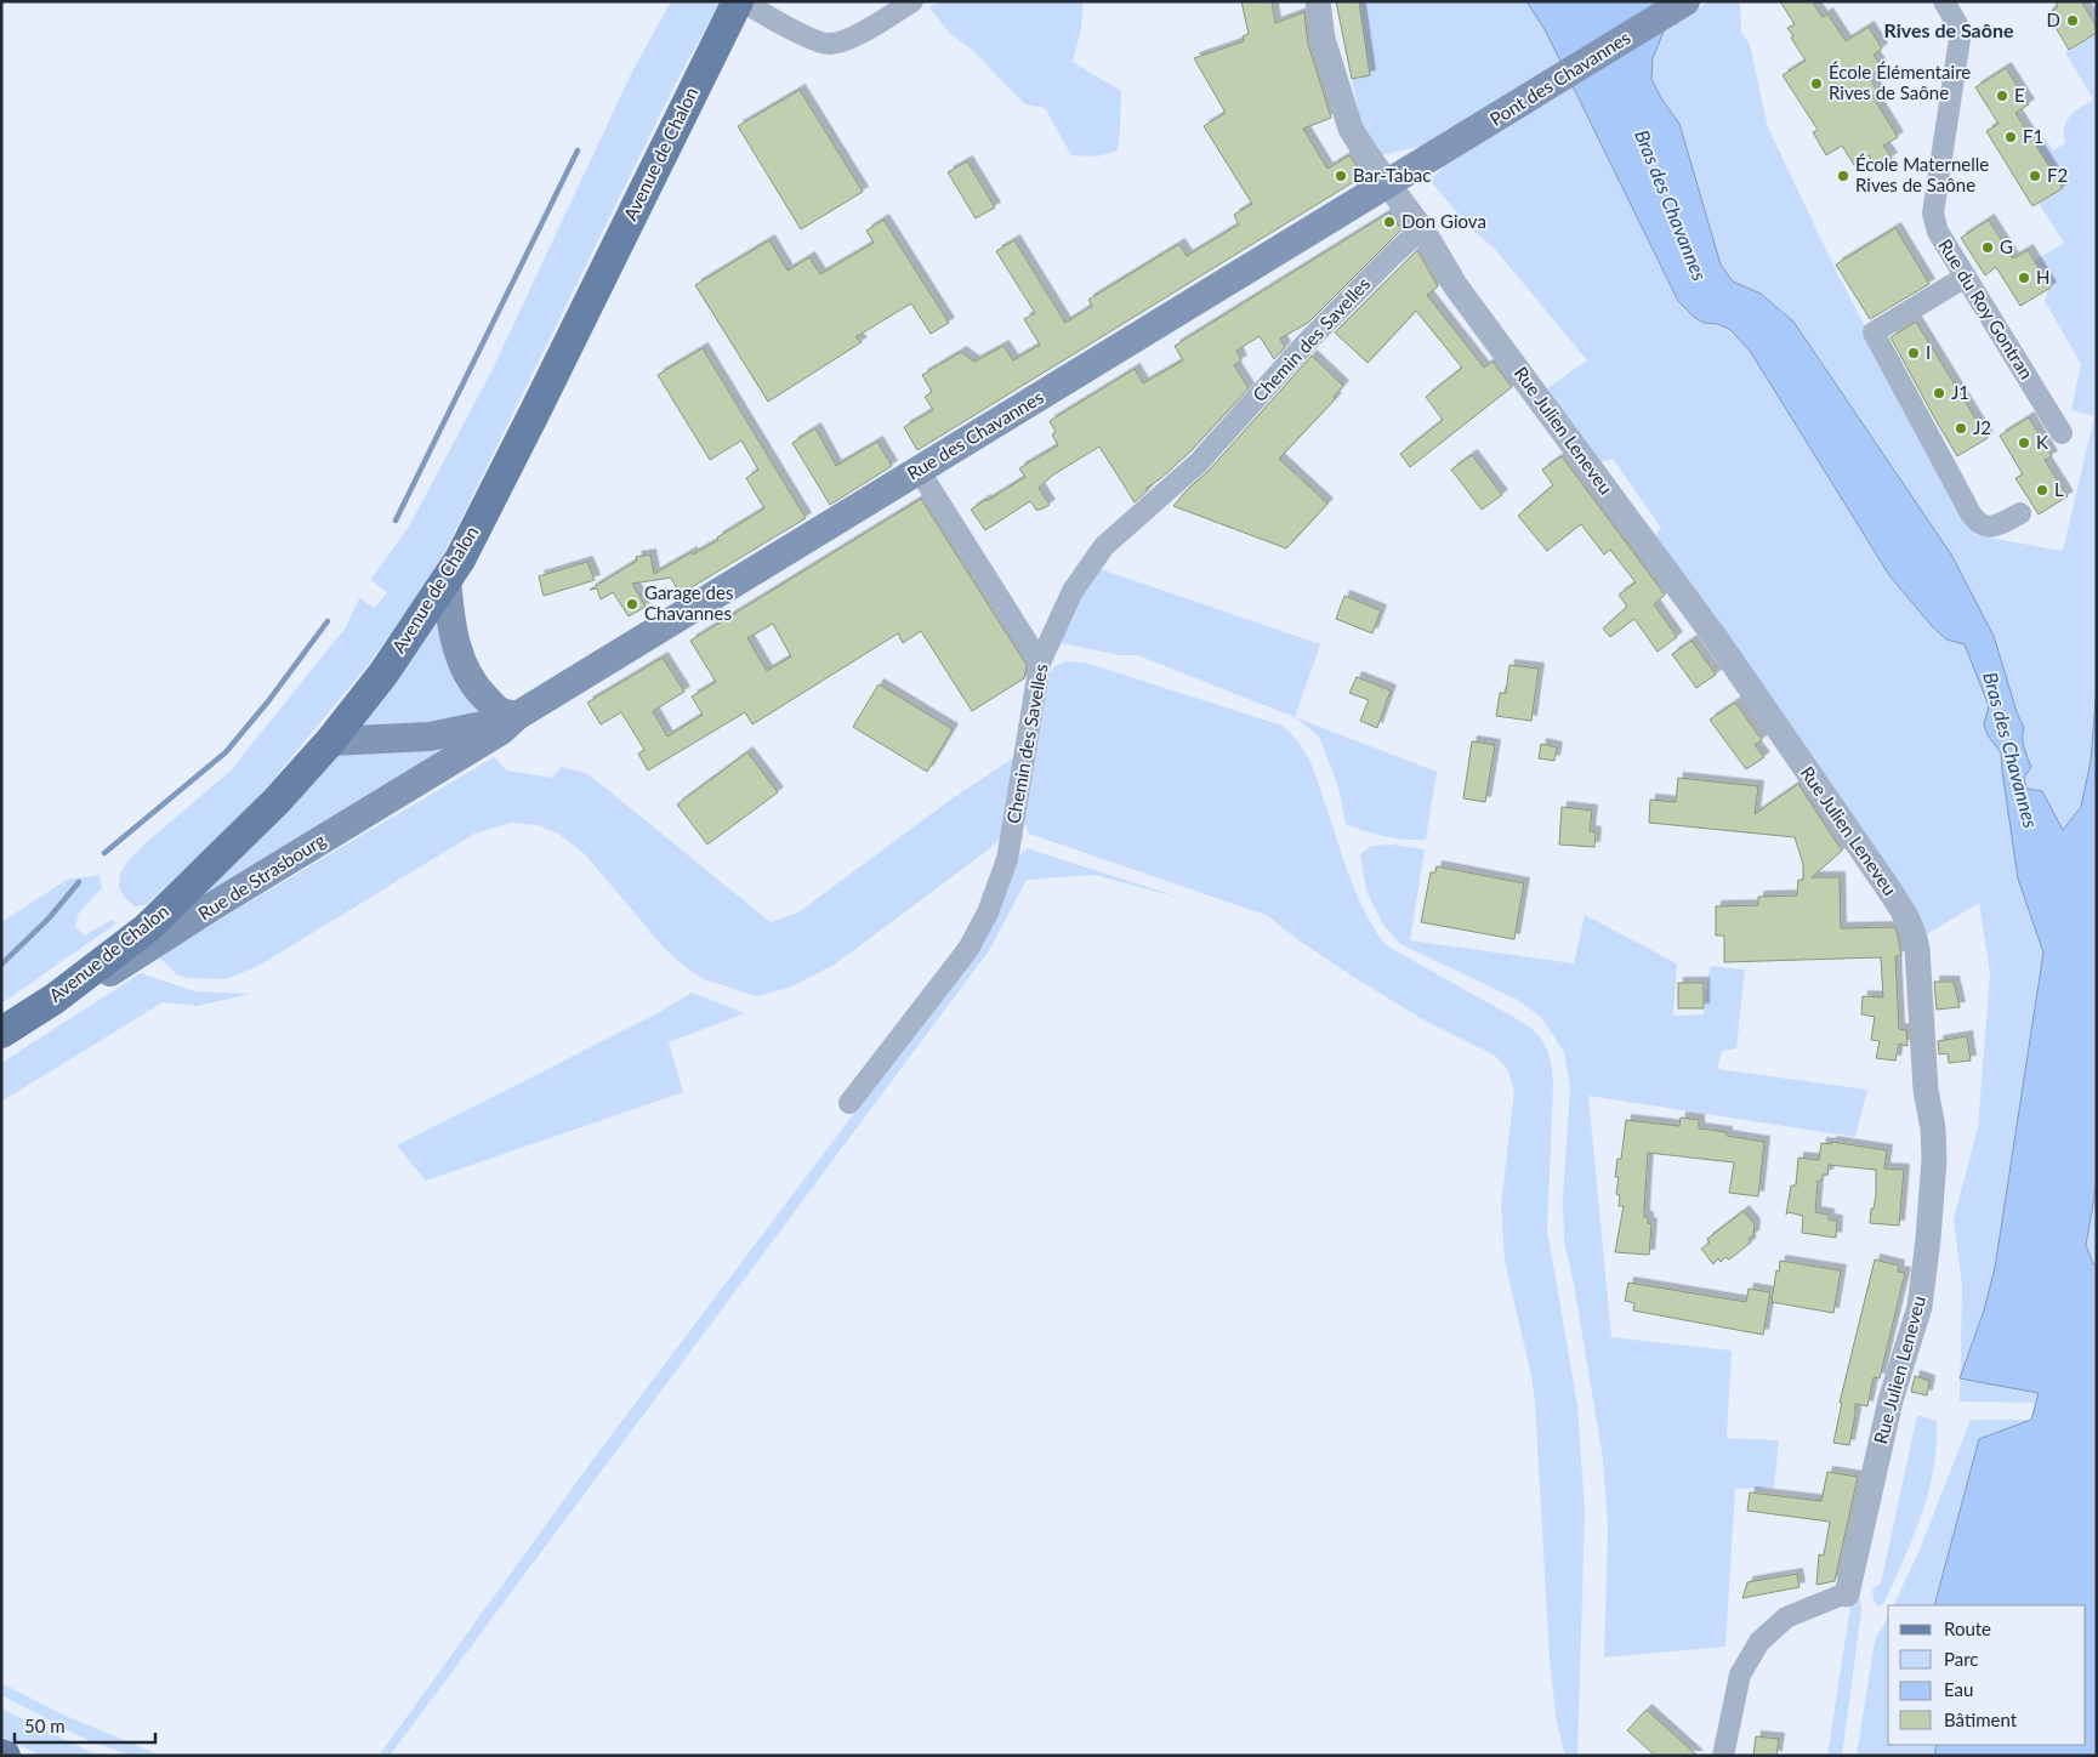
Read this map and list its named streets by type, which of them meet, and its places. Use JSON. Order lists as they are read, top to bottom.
{
  "streets": {
    "main road": [
      "Pont des Chavannes",
      "Avenue de Chalon",
      "Rue des Chavannes",
      "Rue de Strasbourg"
    ],
    "street": ["Rue du Roy Gontran", "Chemin des Savelles", "Rue Julien Leneveu"]
  },
  "crossings": [
    ["Pont des Chavannes", "Rue des Chavannes"],
    ["Avenue de Chalon", "Rue de Strasbourg"],
    ["Chemin des Savelles", "Rue Julien Leneveu"],
    ["Rue Julien Leneveu", "Rue des Chavannes"],
    ["Rue des Chavannes", "Rue de Strasbourg"]
  ],
  "districts": ["Rives de Saône"],
  "water": ["Bras des Chavannes"],
  "places": [
    "D",
    "École Élémentaire Rives de Saône",
    "E",
    "F1",
    "Bar-Tabac",
    "École Maternelle Rives de Saône",
    "F2",
    "Don Giova",
    "G",
    "H",
    "I",
    "J1",
    "J2",
    "K",
    "L",
    "Garage des Chavannes"
  ],
  "legend": [
    "Route",
    "Parc",
    "Eau",
    "Bâtiment"
  ],
  "scale_bar": "50 m"
}
